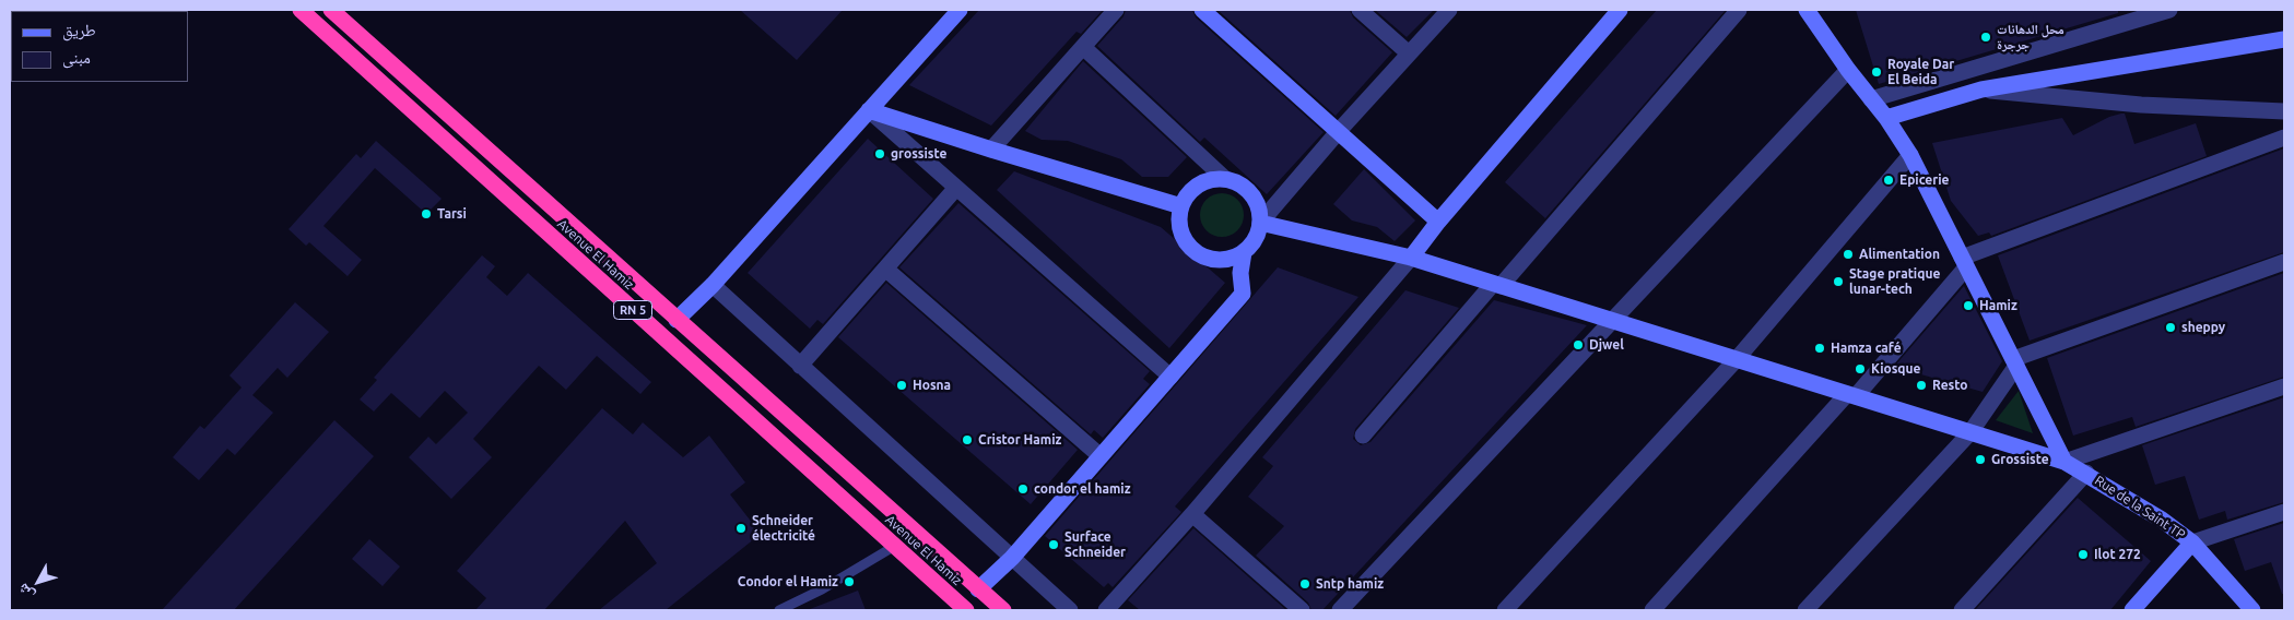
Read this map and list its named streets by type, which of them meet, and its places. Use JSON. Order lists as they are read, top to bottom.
{
  "streets": {
    "highway": ["Avenue El Hamiz", "RN 5"],
    "street": ["Rue de la Saint TP"]
  },
  "places": [
    "محل الدهانات جرجرة",
    "Royale Dar El Beida",
    "grossiste",
    "Epicerie",
    "Tarsi",
    "Alimentation",
    "Stage pratique lunar-tech",
    "Hamiz",
    "sheppy",
    "Djwel",
    "Hamza café",
    "Kiosque",
    "Hosna",
    "Resto",
    "Cristor Hamiz",
    "Grossiste",
    "condor el hamiz",
    "Schneider électricité",
    "Surface Schneider",
    "Ilot 272",
    "Condor el Hamiz",
    "Sntp hamiz"
  ],
  "legend": ["طريق", "مبنى"],
  "north": "bottom left"
}
